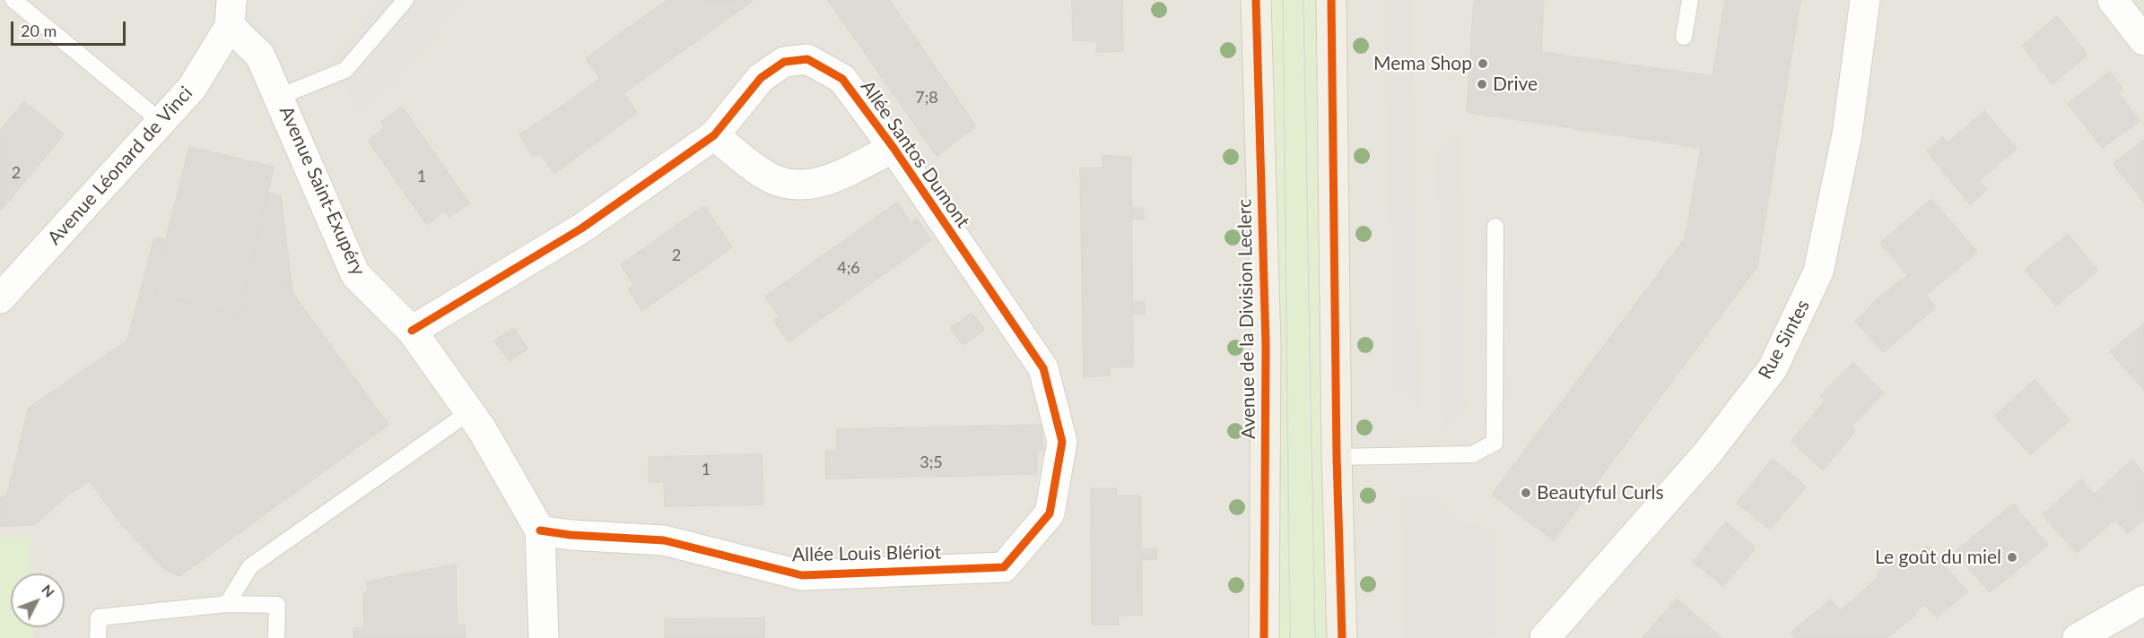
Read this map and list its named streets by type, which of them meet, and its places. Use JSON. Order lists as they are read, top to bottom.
{
  "streets": {
    "main road": ["Avenue de la Division Leclerc"],
    "street": [
      "Allée Santos Dumont",
      "Avenue Léonard de Vinci",
      "Avenue Saint-Exupéry",
      "Rue Sintes",
      "Allée Louis Blériot"
    ]
  },
  "crossings": [
    ["Allée Santos Dumont", "Avenue Saint-Exupéry"],
    ["Allée Santos Dumont", "Allée Louis Blériot"],
    ["Avenue Léonard de Vinci", "Avenue Saint-Exupéry"],
    ["Avenue Saint-Exupéry", "Allée Louis Blériot"]
  ],
  "places": [
    "Mema Shop",
    "Drive",
    "Beautyful Curls",
    "Le goût du miel"
  ],
  "house_numbers": [
    "7;8",
    "2",
    "1",
    "2",
    "4;6",
    "3;5",
    "1"
  ],
  "scale_bar": "20 m",
  "north": "top right"
}
